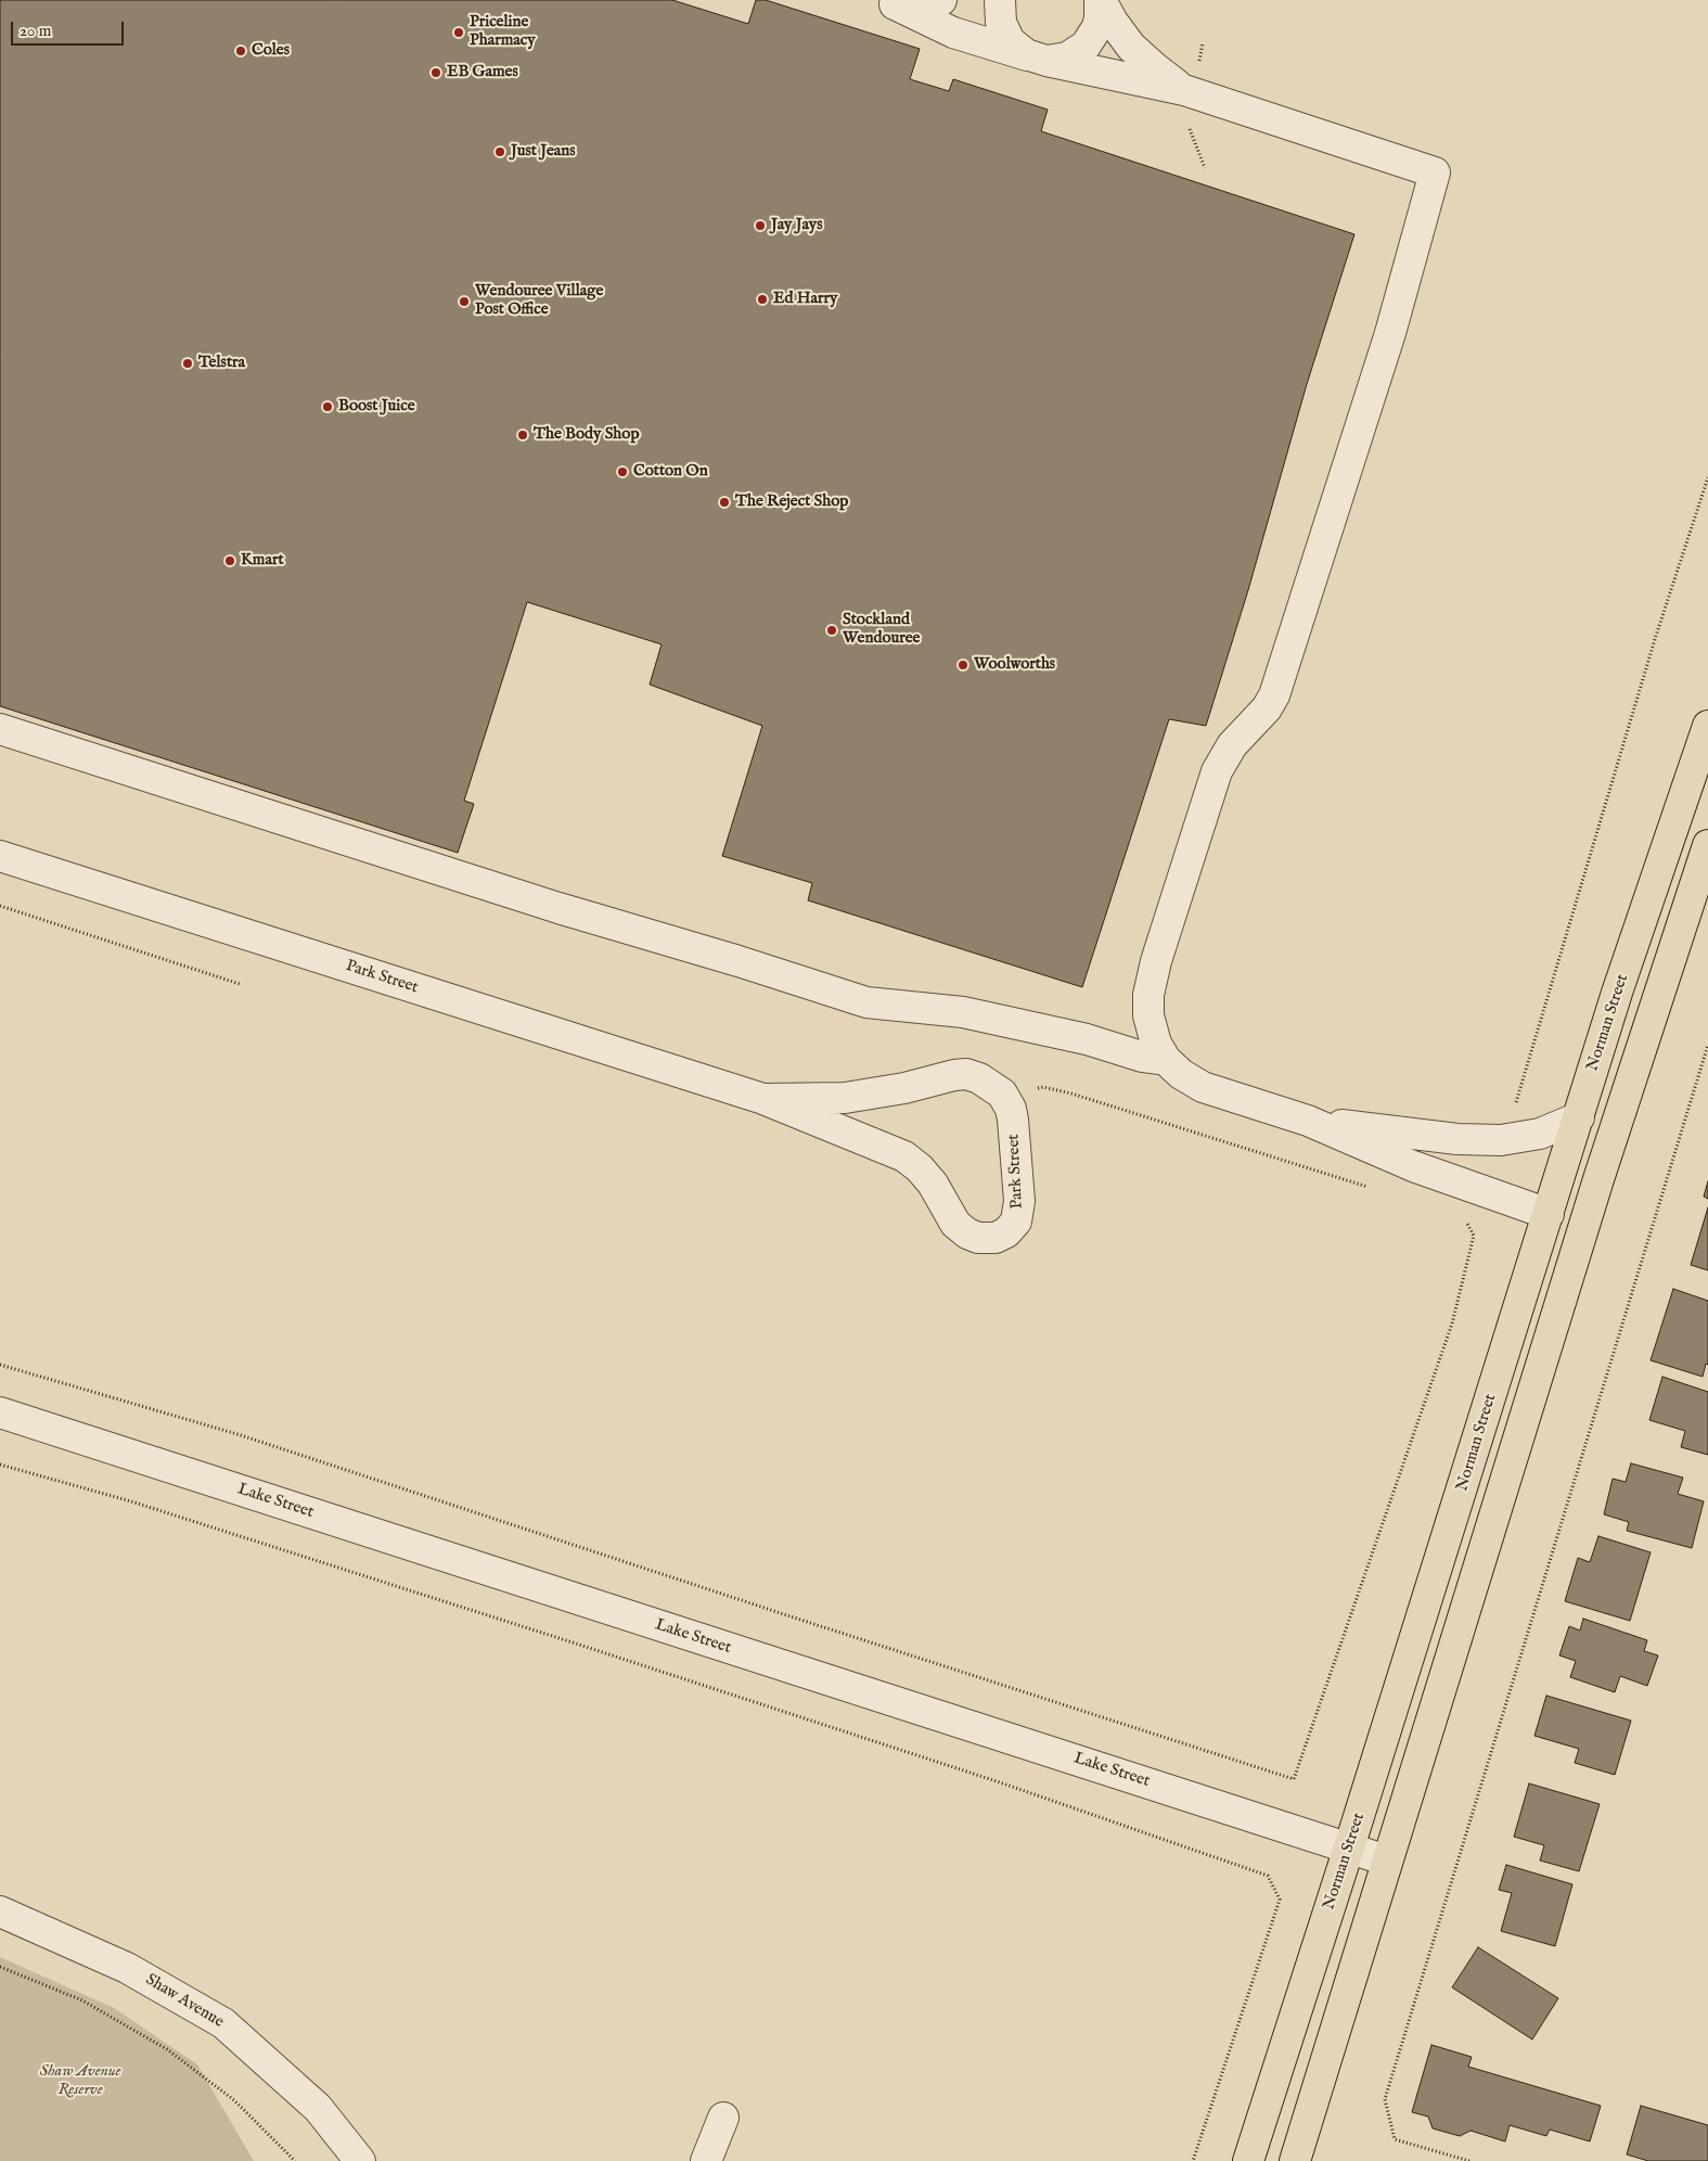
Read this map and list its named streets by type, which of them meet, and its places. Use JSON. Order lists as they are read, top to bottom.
{
  "streets": {
    "main road": ["Norman Street"],
    "street": ["Park Street", "Lake Street", "Shaw Avenue"]
  },
  "crossings": [
    ["Norman Street", "Lake Street"]
  ],
  "parks": ["Shaw Avenue Reserve"],
  "places": [
    "Priceline Pharmacy",
    "Coles",
    "EB Games",
    "Just Jeans",
    "Jay Jays",
    "Ed Harry",
    "Wendouree Village Post Office",
    "Telstra",
    "Boost Juice",
    "The Body Shop",
    "Cotton On",
    "The Reject Shop",
    "Kmart",
    "Stockland Wendouree",
    "Woolworths"
  ],
  "scale_bar": "20 m"
}
